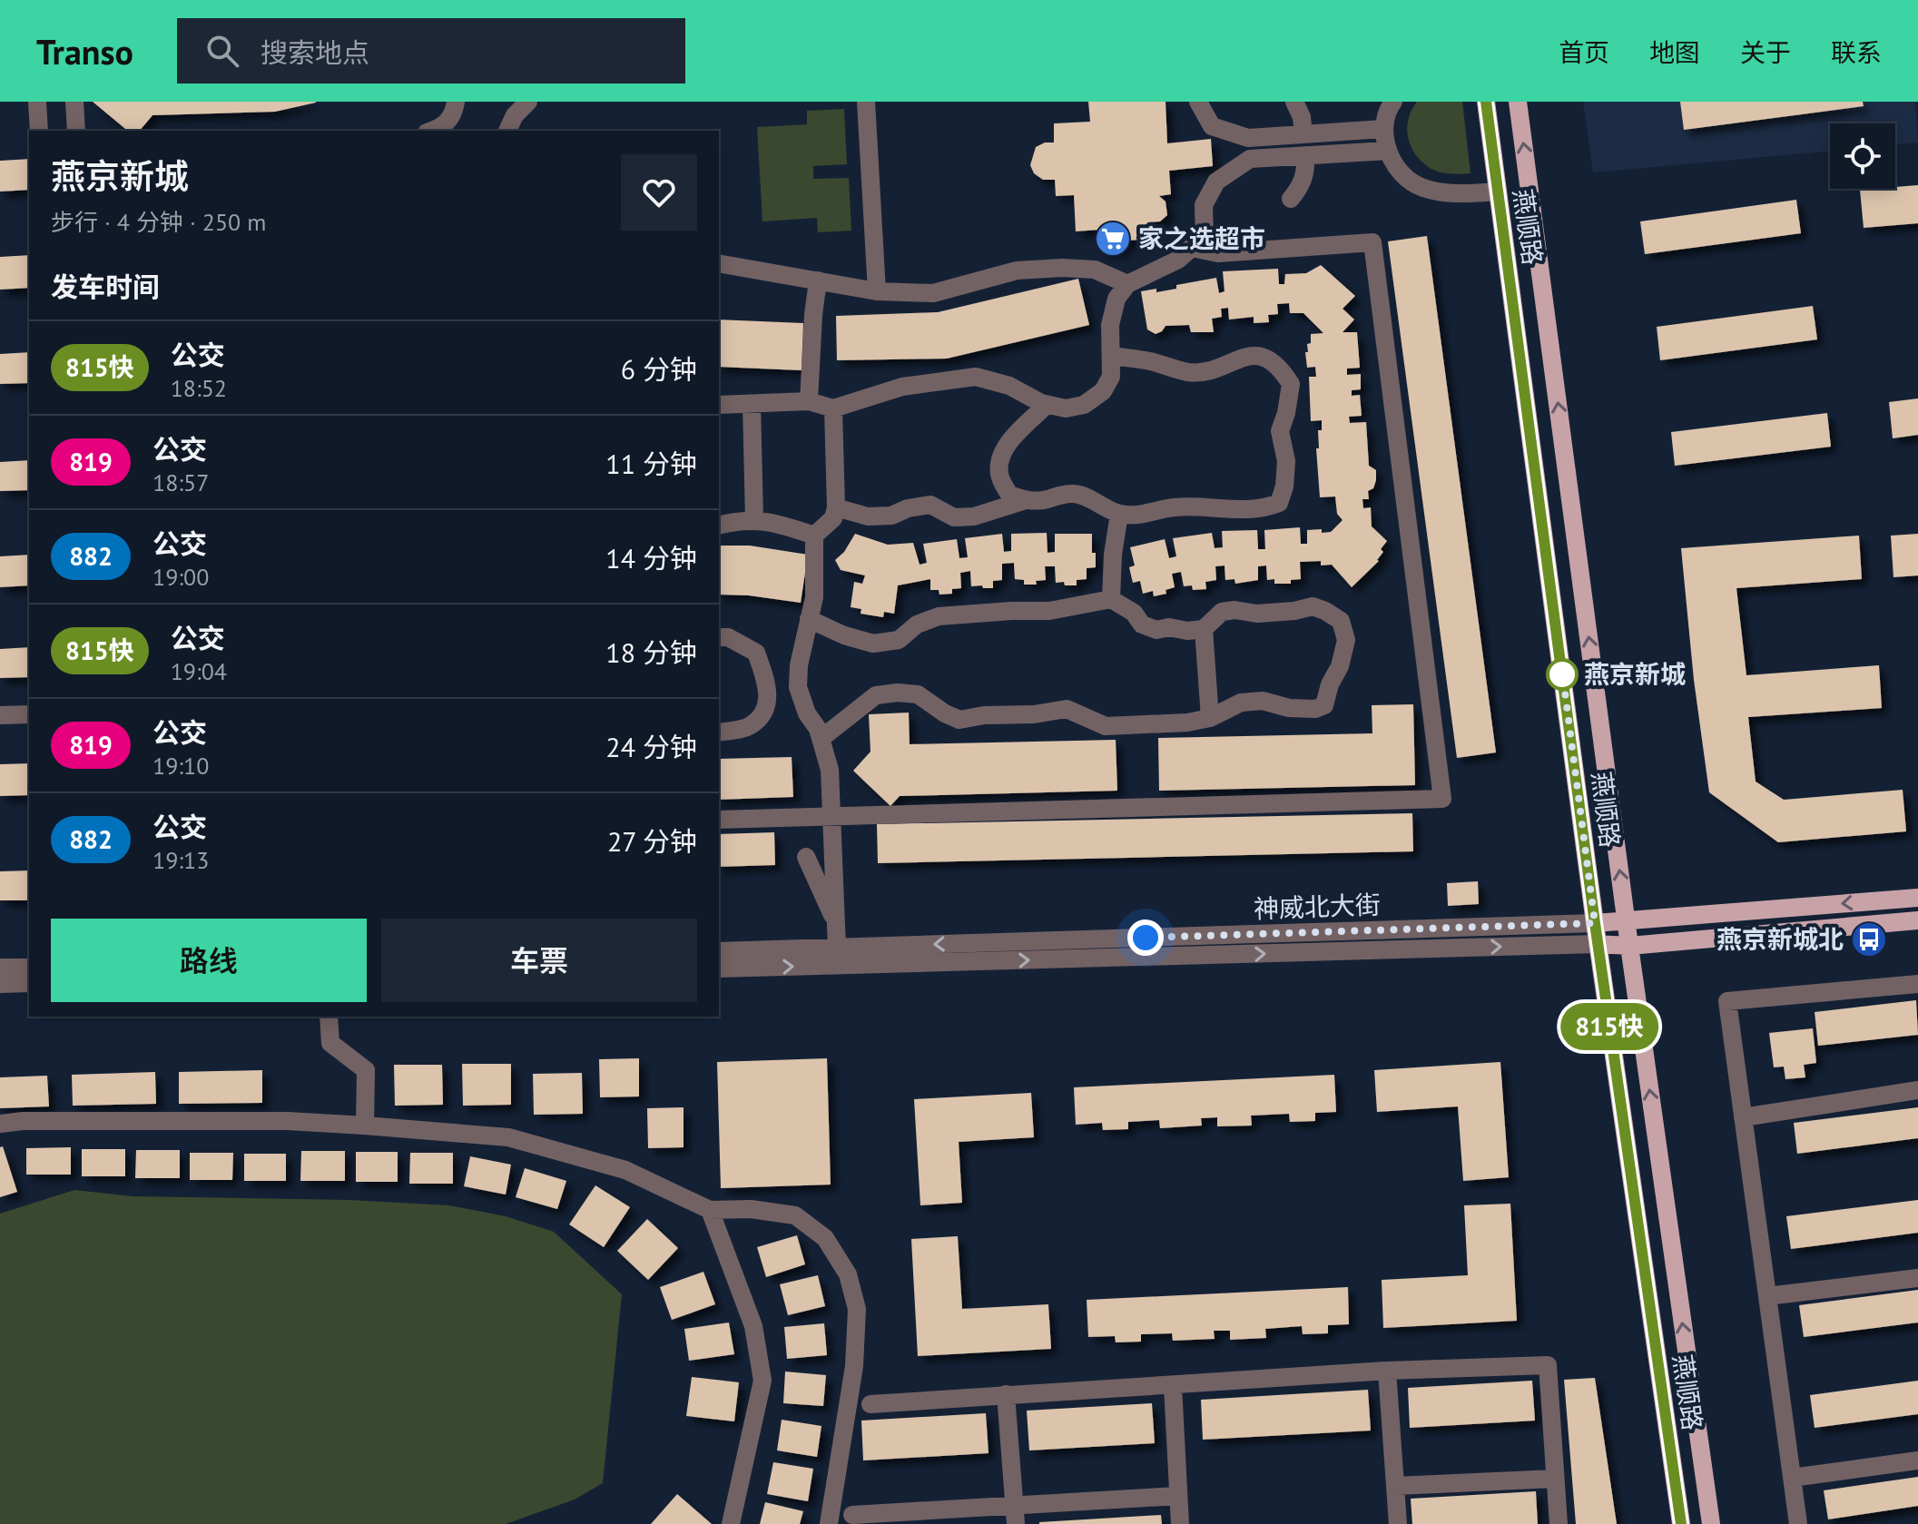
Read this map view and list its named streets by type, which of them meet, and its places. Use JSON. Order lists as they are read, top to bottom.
{
  "streets": {
    "main road": ["燕顺路", "神威北大街"]
  },
  "crossings": [
    ["燕顺路", "神威北大街"]
  ],
  "places": {
    "supermarket": ["家之选超市"],
    "other": ["燕京新城"],
    "bus stop": ["燕京新城北"]
  },
  "lines": ["bus line 815快"],
  "page": {
    "header": "Transo",
    "search": "搜索地点",
    "nav": [
      "首页",
      "地图",
      "关于",
      "联系"
    ],
    "on_map": "815快",
    "heading": [
      ["燕京新城", "步行 · 4 分钟 · 250 m"],
      "发车时间"
    ],
    "list": [
      {
        "mark": "815快",
        "name": "公交",
        "note": "18:52",
        "value": "6 分钟"
      },
      {
        "mark": "819",
        "name": "公交",
        "note": "18:57",
        "value": "11 分钟"
      },
      {
        "mark": "882",
        "name": "公交",
        "note": "19:00",
        "value": "14 分钟"
      },
      {
        "mark": "815快",
        "name": "公交",
        "note": "19:04",
        "value": "18 分钟"
      },
      {
        "mark": "819",
        "name": "公交",
        "note": "19:10",
        "value": "24 分钟"
      },
      {
        "mark": "882",
        "name": "公交",
        "note": "19:13",
        "value": "27 分钟"
      }
    ],
    "buttons": ["路线", "车票"]
  }
}
